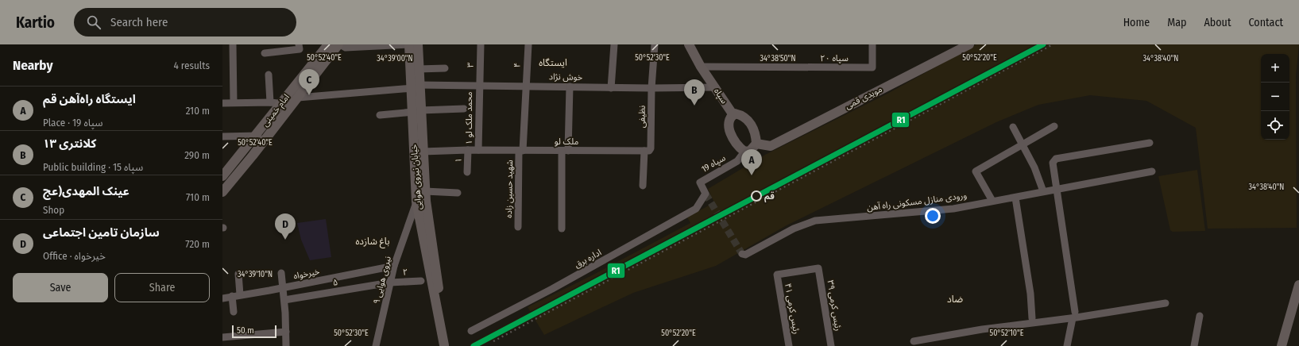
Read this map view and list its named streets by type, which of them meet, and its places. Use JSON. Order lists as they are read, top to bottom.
{
  "streets": {
    "main road": [
      "سپاه",
      "مویدی قمی",
      "امام خمینی",
      "خیابان نیروی هوایی"
    ],
    "street": [
      "سپاه ۲۰",
      "۳",
      "۴",
      "خوش نژاد",
      "نظیفی",
      "۱ محمد ملک لو",
      "ملک لو",
      "۱",
      "سپاه 19",
      "شهید حسین زاده",
      "ورودی منازل مسکونی راه آهن",
      "اداره برق",
      "۲",
      "خیرخواه",
      "نیروی هوایی ۹",
      "۵",
      "رئیس کرمی ۳۹",
      "رئیس کرمی ۴۱"
    ]
  },
  "crossings": [
    ["سپاه ۲۰", "سپاه"],
    ["۳", "خوش نژاد"],
    ["۳", "۱ محمد ملک لو"],
    ["۴", "خوش نژاد"],
    ["۴", "ملک لو"],
    ["۴", "شهید حسین زاده"],
    ["خوش نژاد", "سپاه"],
    ["خوش نژاد", "امام خمینی"],
    ["خوش نژاد", "نظیفی"],
    ["خوش نژاد", "۱ محمد ملک لو"],
    ["خوش نژاد", "خیابان نیروی هوایی"],
    ["نظیفی", "ملک لو"],
    ["۱ محمد ملک لو", "ملک لو"],
    ["ملک لو", "۱"],
    ["ملک لو", "خیابان نیروی هوایی"],
    ["ملک لو", "شهید حسین زاده"],
    ["سپاه 19", "اداره برق"],
    ["خیابان نیروی هوایی", "نیروی هوایی ۹"],
    ["۲", "نیروی هوایی ۹"],
    ["۲", "۵"],
    ["خیرخواه", "نیروی هوایی ۹"],
    ["نیروی هوایی ۹", "۵"],
    ["رئیس کرمی ۳۹", "رئیس کرمی ۴۱"]
  ],
  "districts": ["ایستگاه", "باغ شازده", "ضاد"],
  "places": ["قم"],
  "lines": ["transit line R1"],
  "scale_bar": "50 m",
  "page": {
    "header": "Kartio",
    "search": "Search here",
    "nav": [
      "Home",
      "Map",
      "About",
      "Contact"
    ],
    "heading": ["Nearby", "4 results"],
    "map_buttons": ["+", "−"],
    "pins": [
      "C",
      "B",
      "A",
      "D"
    ],
    "list": [
      {
        "mark": "A",
        "name": "ایستگاه راه‌آهن قم",
        "note": "Place · سپاه 19",
        "value": "210 m"
      },
      {
        "mark": "B",
        "name": "کلانتری ۱۳",
        "note": "Public building · سپاه 15",
        "value": "290 m"
      },
      {
        "mark": "C",
        "name": "عینک المهدی(عج",
        "note": "Shop",
        "value": "710 m"
      },
      {
        "mark": "D",
        "name": "سازمان تامین اجتماعی",
        "note": "Office · خیرخواه",
        "value": "720 m"
      }
    ],
    "buttons": ["Save", "Share"],
    "scale": "50 m"
  },
  "coordinates": [
    "50°52'40\"E",
    "50°52'30\"E",
    "50°52'20\"E",
    "34°38'40\"N",
    "34°39'00\"N",
    "34°38'50\"N",
    "34°39'10\"N",
    "50°52'10\"E"
  ]
}
